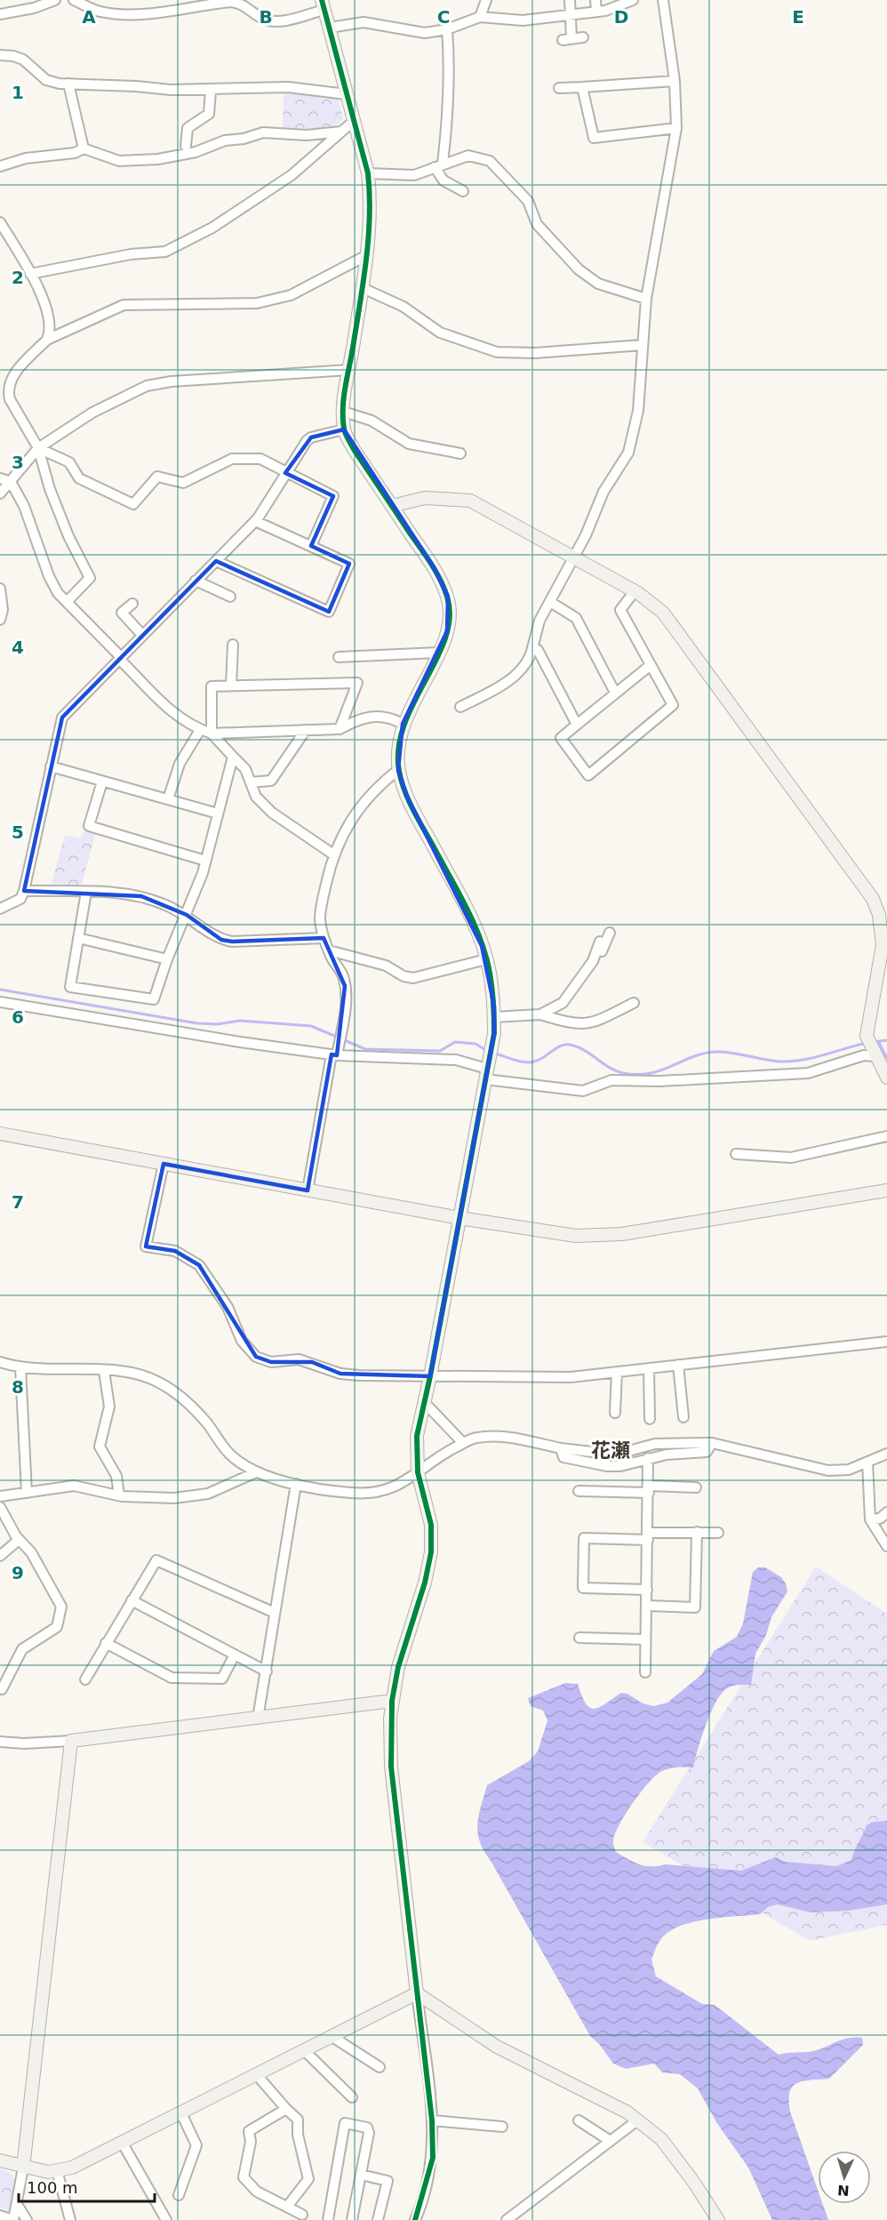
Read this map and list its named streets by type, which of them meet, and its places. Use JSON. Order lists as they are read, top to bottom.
{
  "districts": ["花瀬"],
  "scale_bar": "100 m",
  "north": "bottom",
  "grid": {
    "columns": [
      "A",
      "B",
      "C",
      "D",
      "E"
    ],
    "rows": [
      "1",
      "2",
      "3",
      "4",
      "5",
      "6",
      "7",
      "8",
      "9"
    ]
  }
}
